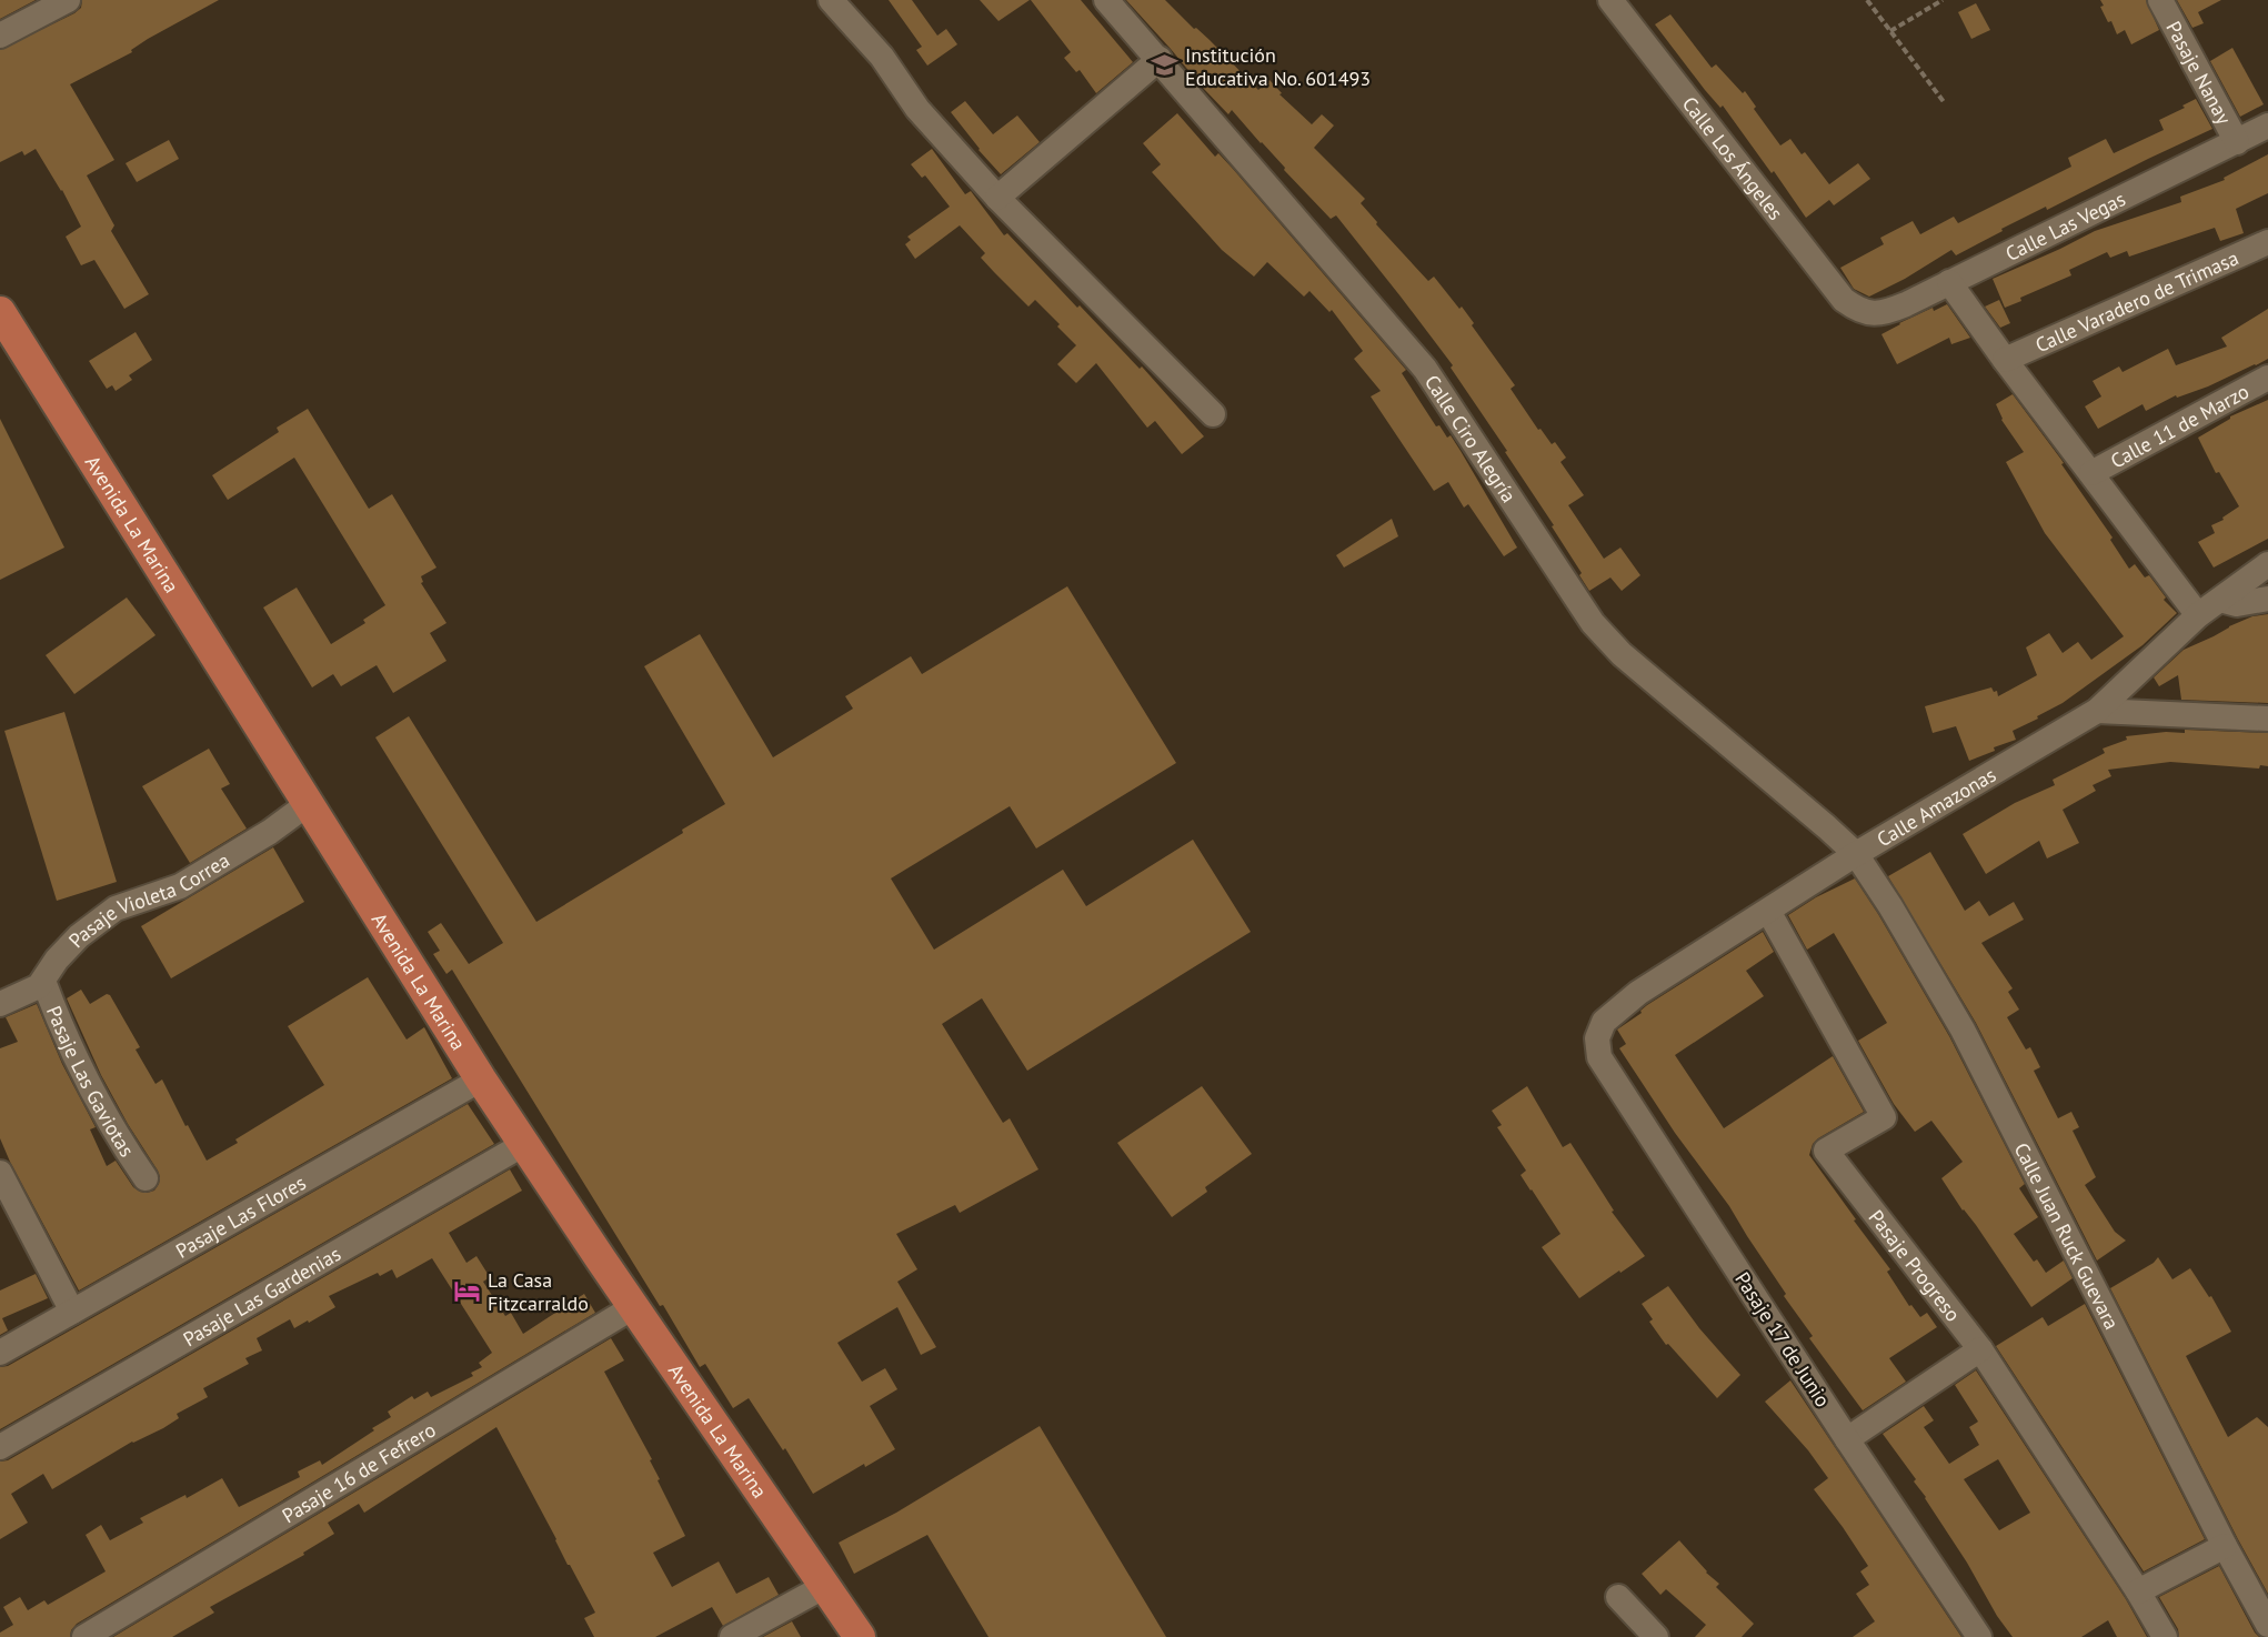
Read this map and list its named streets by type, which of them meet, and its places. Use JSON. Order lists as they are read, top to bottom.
{
  "streets": {
    "main road": ["Avenida La Marina"],
    "street": [
      "Pasaje Nanay",
      "Calle Los Ángeles",
      "Calle Las Vegas",
      "Calle Varadero de Trimasa",
      "Calle 11 de Marzo",
      "Calle Ciro Alegría",
      "Calle Amazonas",
      "Pasaje Violeta Correa",
      "Pasaje Las Gaviotas",
      "Pasaje Las Flores",
      "Calle Juan Ruck Guevara",
      "Pasaje Progreso",
      "Pasaje Las Gardenias",
      "Pasaje 17 de Junio",
      "Pasaje 16 de Fefrero"
    ]
  },
  "crossings": [
    ["Pasaje Nanay", "Calle Las Vegas"],
    ["Calle Los Ángeles", "Calle Las Vegas"],
    ["Calle Ciro Alegría", "Calle Amazonas"],
    ["Calle Ciro Alegría", "Calle Juan Ruck Guevara"],
    ["Avenida La Marina", "Pasaje Violeta Correa"],
    ["Avenida La Marina", "Pasaje Las Flores"],
    ["Avenida La Marina", "Pasaje Las Gardenias"],
    ["Avenida La Marina", "Pasaje 16 de Fefrero"],
    ["Calle Amazonas", "Calle Juan Ruck Guevara"],
    ["Calle Amazonas", "Pasaje Progreso"],
    ["Calle Amazonas", "Pasaje 17 de Junio"],
    ["Pasaje Violeta Correa", "Pasaje Las Gaviotas"]
  ],
  "places": {
    "school or university": ["Institución Educativa No. 601493"],
    "hotel": ["La Casa Fitzcarraldo"]
  }
}
